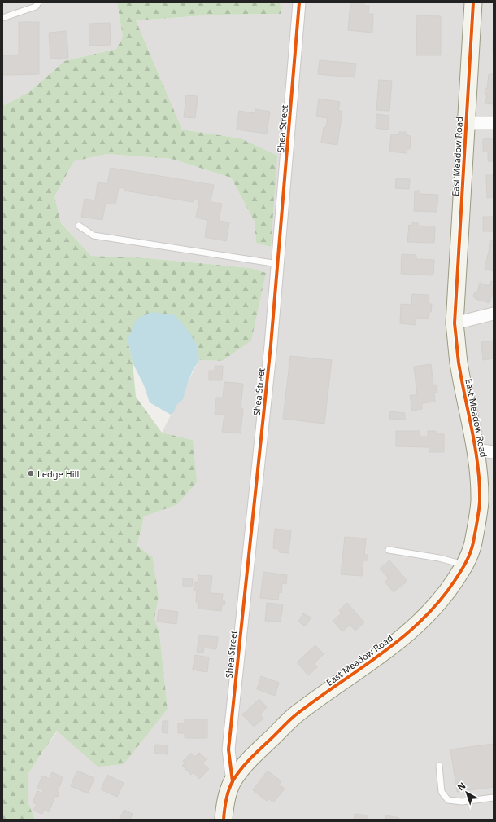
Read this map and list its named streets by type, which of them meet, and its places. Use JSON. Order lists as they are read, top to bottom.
{
  "streets": {
    "street": ["Shea Street", "East Meadow Road"]
  },
  "crossings": [
    ["Shea Street", "East Meadow Road"]
  ],
  "places": ["Ledge Hill"],
  "north": "top left"
}
